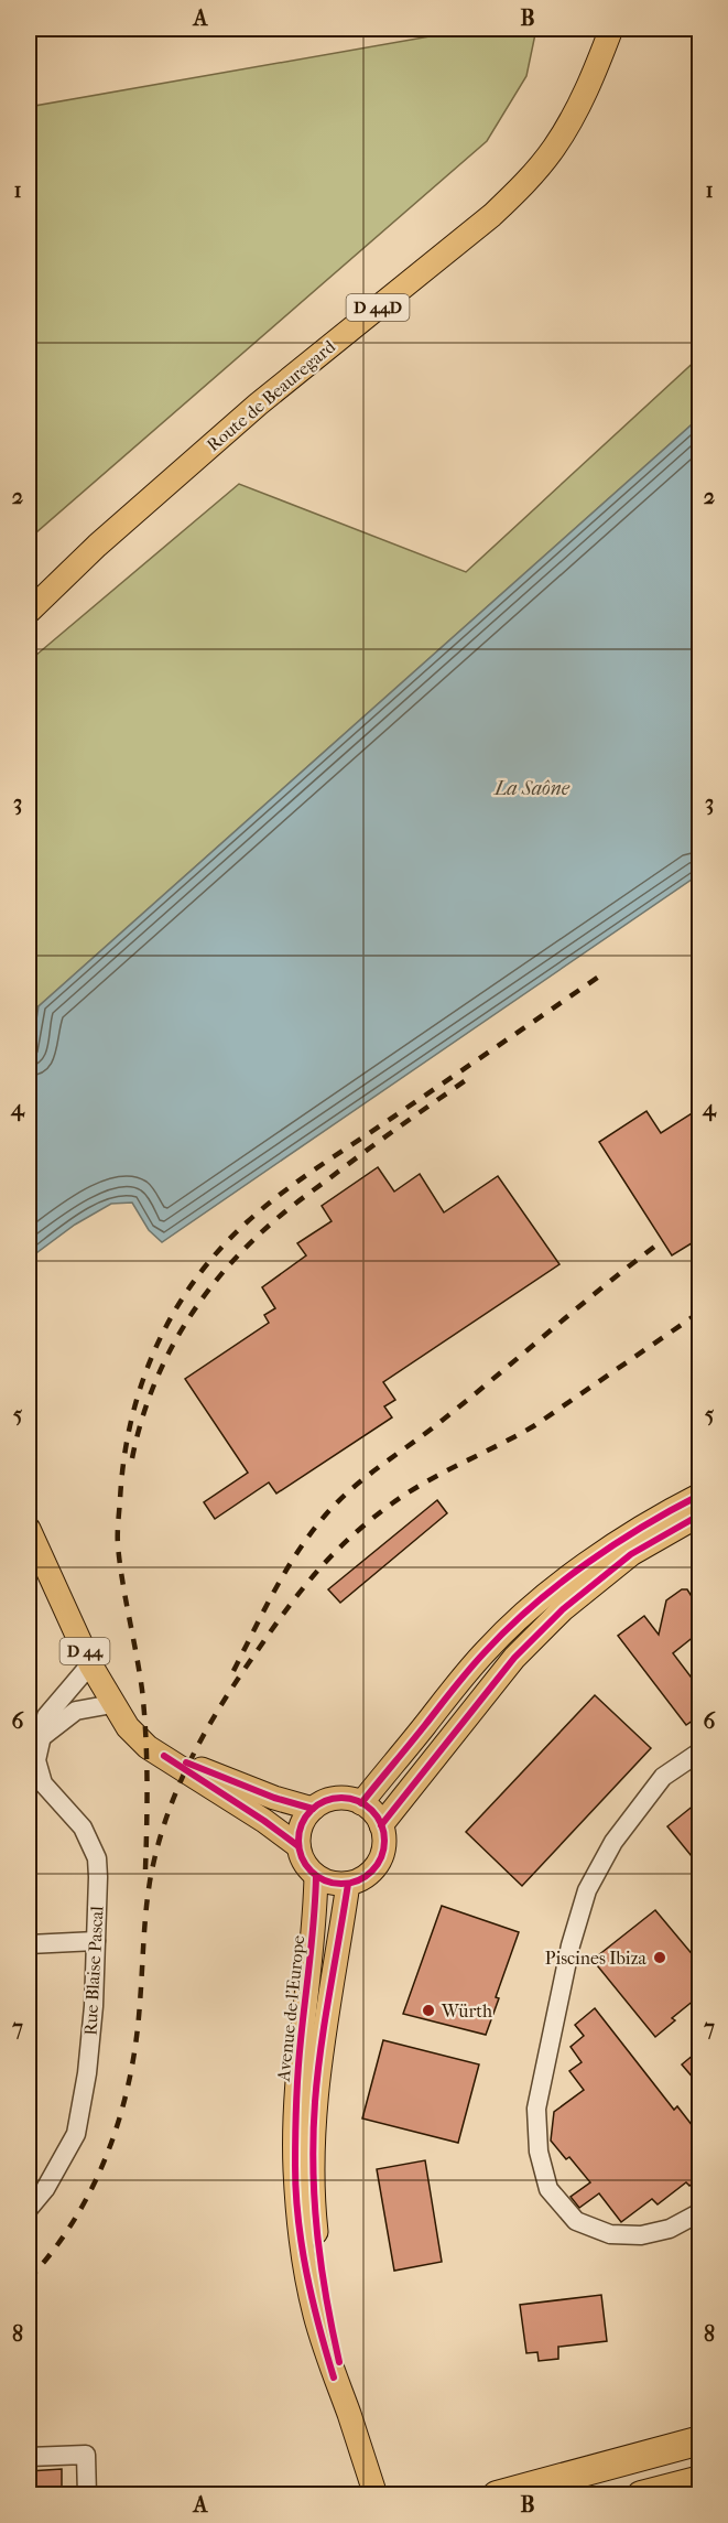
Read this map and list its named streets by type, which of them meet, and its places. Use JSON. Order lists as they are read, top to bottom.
{
  "streets": {
    "main road": [
      "D 44D",
      "Route de Beauregard",
      "D 44",
      "Avenue de l'Europe"
    ],
    "street": ["Rue Blaise Pascal"]
  },
  "crossings": [
    ["D 44D", "Route de Beauregard"],
    ["D 44", "Rue Blaise Pascal"],
    ["D 44", "Avenue de l'Europe"]
  ],
  "water": ["La Saône"],
  "places": ["Piscines Ibiza", "Würth"],
  "grid": {
    "columns": ["A", "B"],
    "rows": [
      "1",
      "2",
      "3",
      "4",
      "5",
      "6",
      "7",
      "8"
    ]
  }
}
